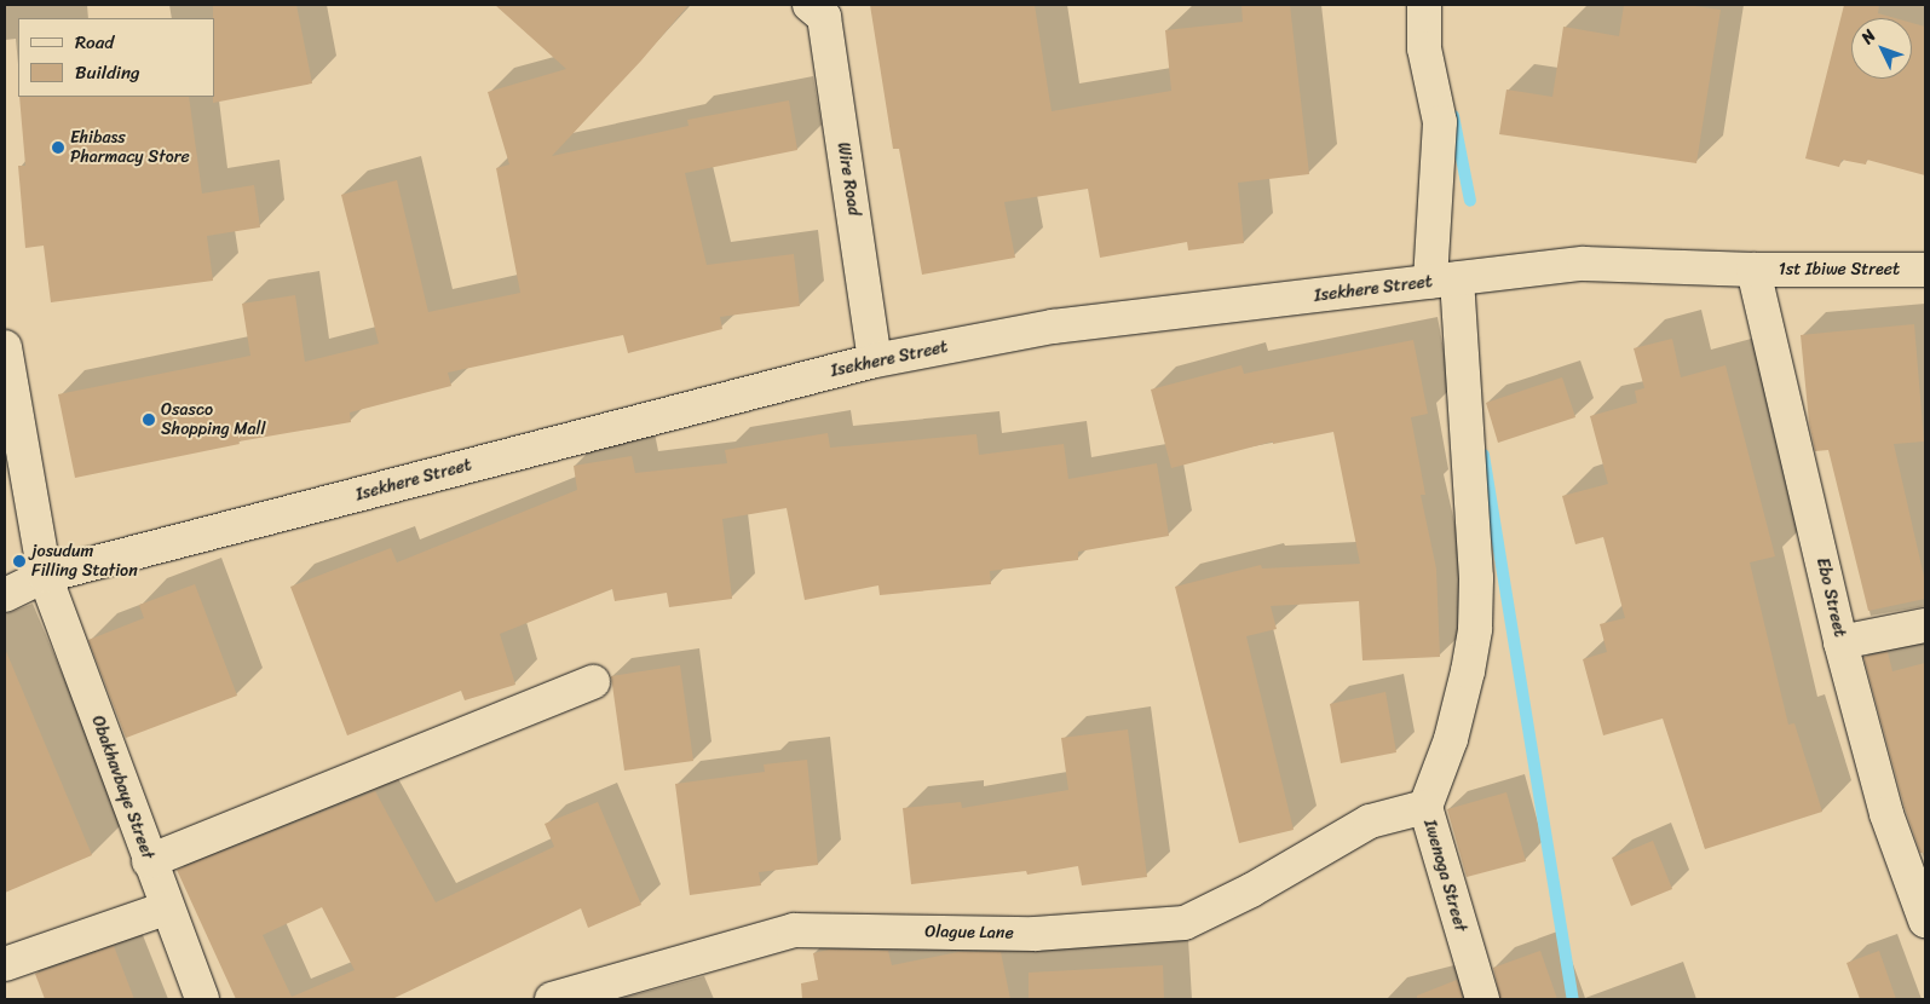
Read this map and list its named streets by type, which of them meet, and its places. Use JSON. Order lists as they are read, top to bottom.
{
  "streets": {
    "street": [
      "Wire Road",
      "1st Ibiwe Street",
      "Isekhere Street",
      "Ebo Street",
      "Obakhavbaye Street",
      "Iwenoga Street",
      "Olague Lane"
    ]
  },
  "crossings": [
    ["Wire Road", "Isekhere Street"],
    ["1st Ibiwe Street", "Isekhere Street"],
    ["1st Ibiwe Street", "Ebo Street"],
    ["Isekhere Street", "Ebo Street"],
    ["Isekhere Street", "Obakhavbaye Street"],
    ["Iwenoga Street", "Olague Lane"]
  ],
  "places": ["Ehibass Pharmacy Store", "Osasco Shopping Mall", "josudum Filling Station"],
  "legend": ["Road", "Building"],
  "north": "top left"
}
